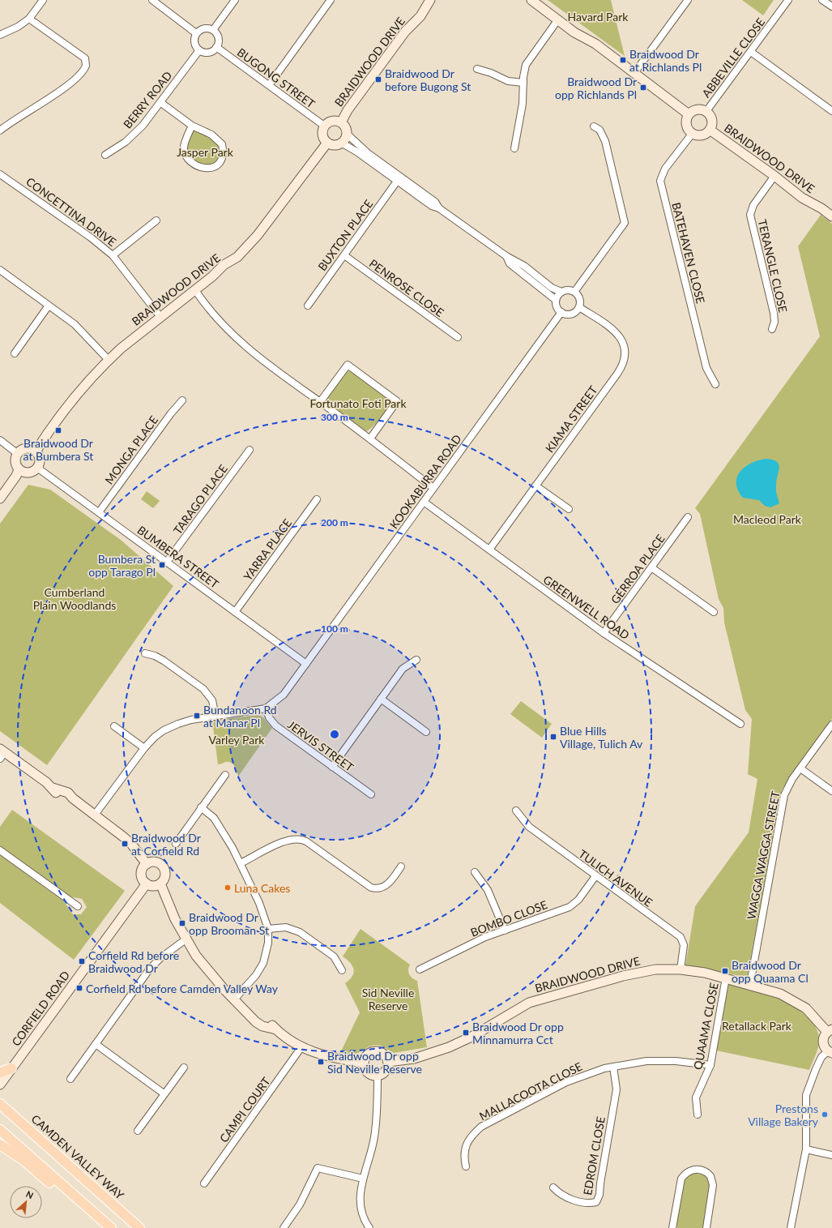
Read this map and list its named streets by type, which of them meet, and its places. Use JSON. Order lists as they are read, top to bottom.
{
  "streets": {
    "main road": ["CAMDEN VALLEY WAY"],
    "street": [
      "ABBEVILLE CLOSE",
      "BRAIDWOOD DRIVE",
      "BUGONG STREET",
      "BERRY ROAD",
      "CONCETTINA DRIVE",
      "BUXTON PLACE",
      "BATEHAVEN CLOSE",
      "TERANGLE CLOSE",
      "PENROSE CLOSE",
      "KIAMA STREET",
      "MONGA PLACE",
      "KOOKABURRA ROAD",
      "TARAGO PLACE",
      "YARRA PLACE",
      "BUMBERA STREET",
      "GERROA PLACE",
      "GREENWELL ROAD",
      "JERVIS STREET",
      "WAGGA WAGGA STREET",
      "TULICH AVENUE",
      "BOMBO CLOSE",
      "CORFIELD ROAD",
      "QUAAMA CLOSE",
      "MALLACOOTA CLOSE",
      "CAMPI COURT",
      "EDROM CLOSE"
    ]
  },
  "crossings": [
    ["ABBEVILLE CLOSE", "BRAIDWOOD DRIVE"],
    ["ABBEVILLE CLOSE", "BATEHAVEN CLOSE"],
    ["BRAIDWOOD DRIVE", "BUGONG STREET"],
    ["BRAIDWOOD DRIVE", "CONCETTINA DRIVE"],
    ["BRAIDWOOD DRIVE", "BATEHAVEN CLOSE"],
    ["BRAIDWOOD DRIVE", "TERANGLE CLOSE"],
    ["BRAIDWOOD DRIVE", "BUMBERA STREET"],
    ["BRAIDWOOD DRIVE", "WAGGA WAGGA STREET"],
    ["BRAIDWOOD DRIVE", "TULICH AVENUE"],
    ["BRAIDWOOD DRIVE", "QUAAMA CLOSE"],
    ["BUGONG STREET", "BERRY ROAD"],
    ["BUXTON PLACE", "PENROSE CLOSE"],
    ["KIAMA STREET", "KOOKABURRA ROAD"],
    ["KIAMA STREET", "GREENWELL ROAD"],
    ["MONGA PLACE", "BUMBERA STREET"],
    ["KOOKABURRA ROAD", "BUMBERA STREET"],
    ["KOOKABURRA ROAD", "GREENWELL ROAD"],
    ["KOOKABURRA ROAD", "JERVIS STREET"],
    ["TARAGO PLACE", "BUMBERA STREET"],
    ["YARRA PLACE", "BUMBERA STREET"],
    ["GERROA PLACE", "GREENWELL ROAD"],
    ["TULICH AVENUE", "BOMBO CLOSE"],
    ["QUAAMA CLOSE", "MALLACOOTA CLOSE"],
    ["MALLACOOTA CLOSE", "EDROM CLOSE"]
  ],
  "parks": [
    "Havard Park",
    "Jasper Park",
    "Fortunato Foti Park",
    "Macleod Park",
    "Cumberland Plain Woodlands",
    "Varley Park",
    "Sid Neville Reserve",
    "Retallack Park"
  ],
  "places": {
    "transit": [
      "Braidwood Dr at Richlands Pl",
      "Braidwood Dr before Bugong St",
      "Braidwood Dr opp Richlands Pl",
      "Braidwood Dr at Bumbera St",
      "Bumbera St opp Tarago Pl",
      "Bundanoon Rd at Manar Pl",
      "Blue Hills Village, Tulich Av",
      "Braidwood Dr at Corfield Rd",
      "Braidwood Dr opp Brooman St",
      "Corfield Rd before Braidwood Dr",
      "Braidwood Dr opp Quaama Cl",
      "Corfield Rd before Camden Valley Way",
      "Braidwood Dr opp Minnamurra Cct",
      "Braidwood Dr opp Sid Neville Reserve"
    ],
    "other": ["Luna Cakes", "Prestons Village Bakery"]
  },
  "north": "top right",
  "rings": ["300 m", "200 m", "100 m"]
}
